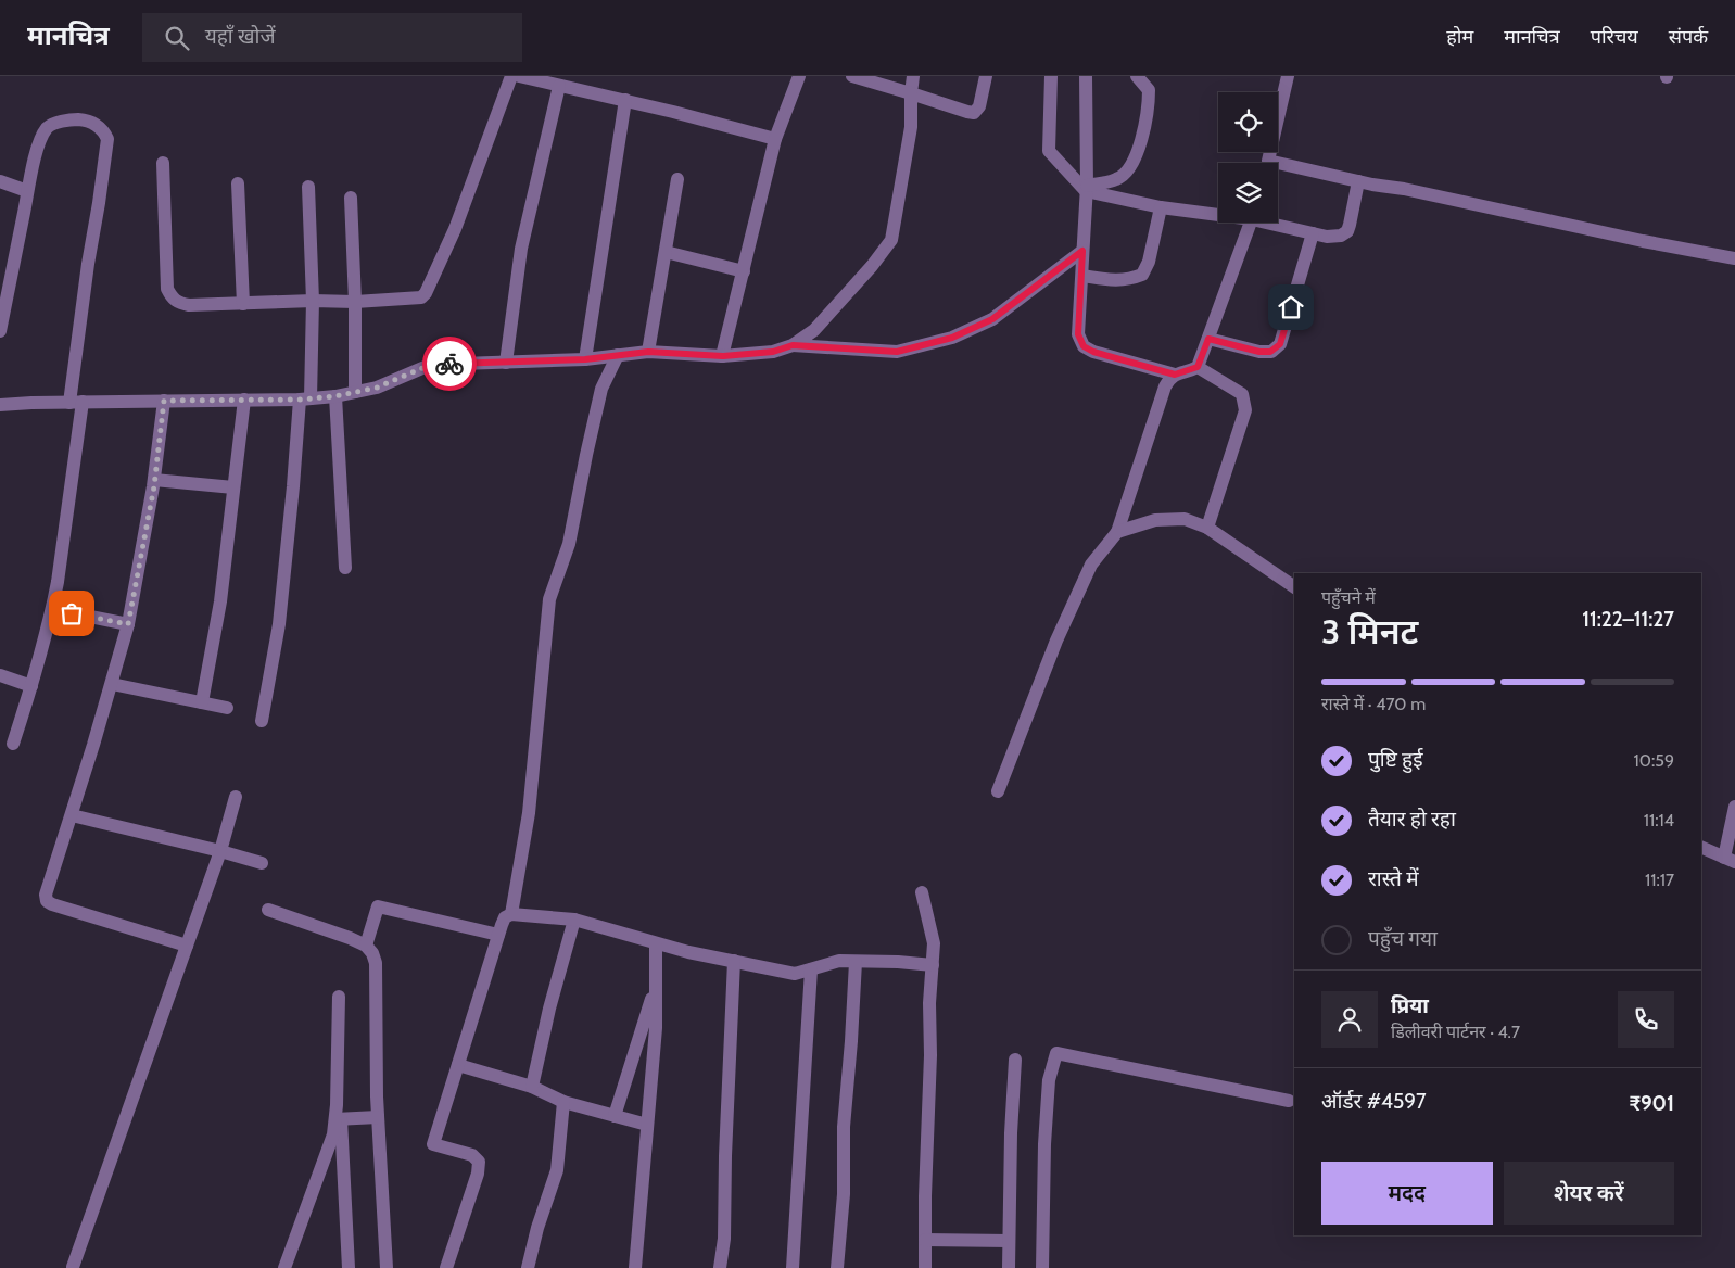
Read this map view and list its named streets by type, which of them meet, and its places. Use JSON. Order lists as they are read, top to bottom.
{
  "page": {
    "header": "मानचित्र",
    "search": "यहाँ खोजें",
    "nav": [
      "होम",
      "मानचित्र",
      "परिचय",
      "संपर्क"
    ],
    "heading": ["3 मिनट", "पहुँचने में", "11:22–11:27"],
    "panel": [
      "प्रिया",
      "डिलीवरी पार्टनर · 4.7",
      "ऑर्डर #4597",
      "₹901"
    ],
    "bar": "रास्ते में · 470 m",
    "list": [
      ["पुष्टि हुई", "10:59"],
      ["तैयार हो रहा", "11:14"],
      ["रास्ते में", "11:17"],
      "पहुँच गया"
    ],
    "buttons": ["मदद", "शेयर करें"]
  }
}
